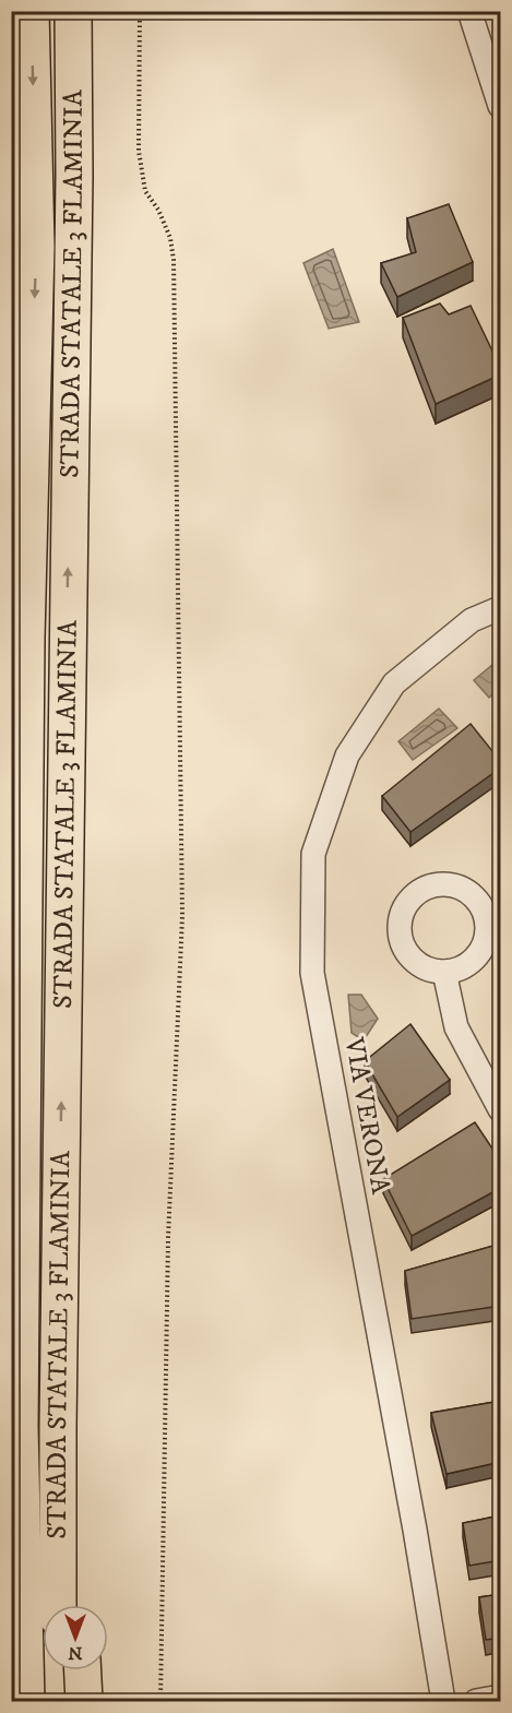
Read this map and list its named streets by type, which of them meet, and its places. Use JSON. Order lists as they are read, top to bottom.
{
  "streets": {
    "highway": ["STRADA STATALE 3 FLAMINIA"],
    "street": ["VIA VERONA"]
  },
  "north": "bottom"
}
